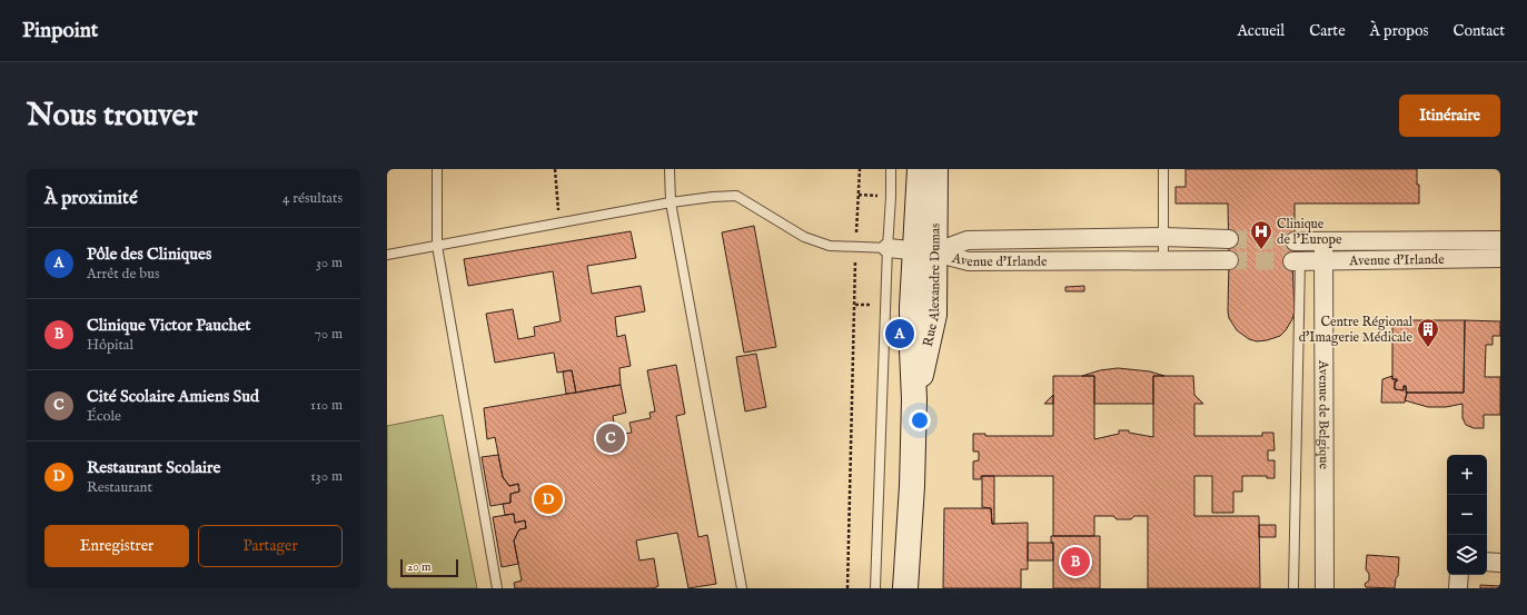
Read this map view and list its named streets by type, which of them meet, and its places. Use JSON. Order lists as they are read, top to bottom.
{
  "streets": {
    "street": ["Avenue d'Irlande", "Rue Alexandre Dumas", "Avenue de Belgique"]
  },
  "crossings": [
    ["Avenue d'Irlande", "Rue Alexandre Dumas"],
    ["Avenue d'Irlande", "Avenue de Belgique"]
  ],
  "places": {
    "hospital": ["Clinique de l'Europe"],
    "building": ["Centre Régional d'Imagerie Médicale"]
  },
  "scale_bar": "20 m",
  "page": {
    "header": "Pinpoint",
    "nav": [
      "Accueil",
      "Carte",
      "À propos",
      "Contact"
    ],
    "buttons": [
      "Itinéraire",
      ["Enregistrer", "Partager"]
    ],
    "title": "Nous trouver",
    "heading": ["À proximité", "4 résultats"],
    "list": [
      {
        "mark": "A",
        "name": "Pôle des Cliniques",
        "note": "Arrêt de bus",
        "value": "30 m"
      },
      {
        "mark": "B",
        "name": "Clinique Victor Pauchet",
        "note": "Hôpital",
        "value": "70 m"
      },
      {
        "mark": "C",
        "name": "Cité Scolaire Amiens Sud",
        "note": "École",
        "value": "110 m"
      },
      {
        "mark": "D",
        "name": "Restaurant Scolaire",
        "note": "Restaurant",
        "value": "130 m"
      }
    ],
    "pins": [
      "A",
      "C",
      "D",
      "B"
    ],
    "map_buttons": ["+", "−"],
    "scale": "20 m"
  }
}
